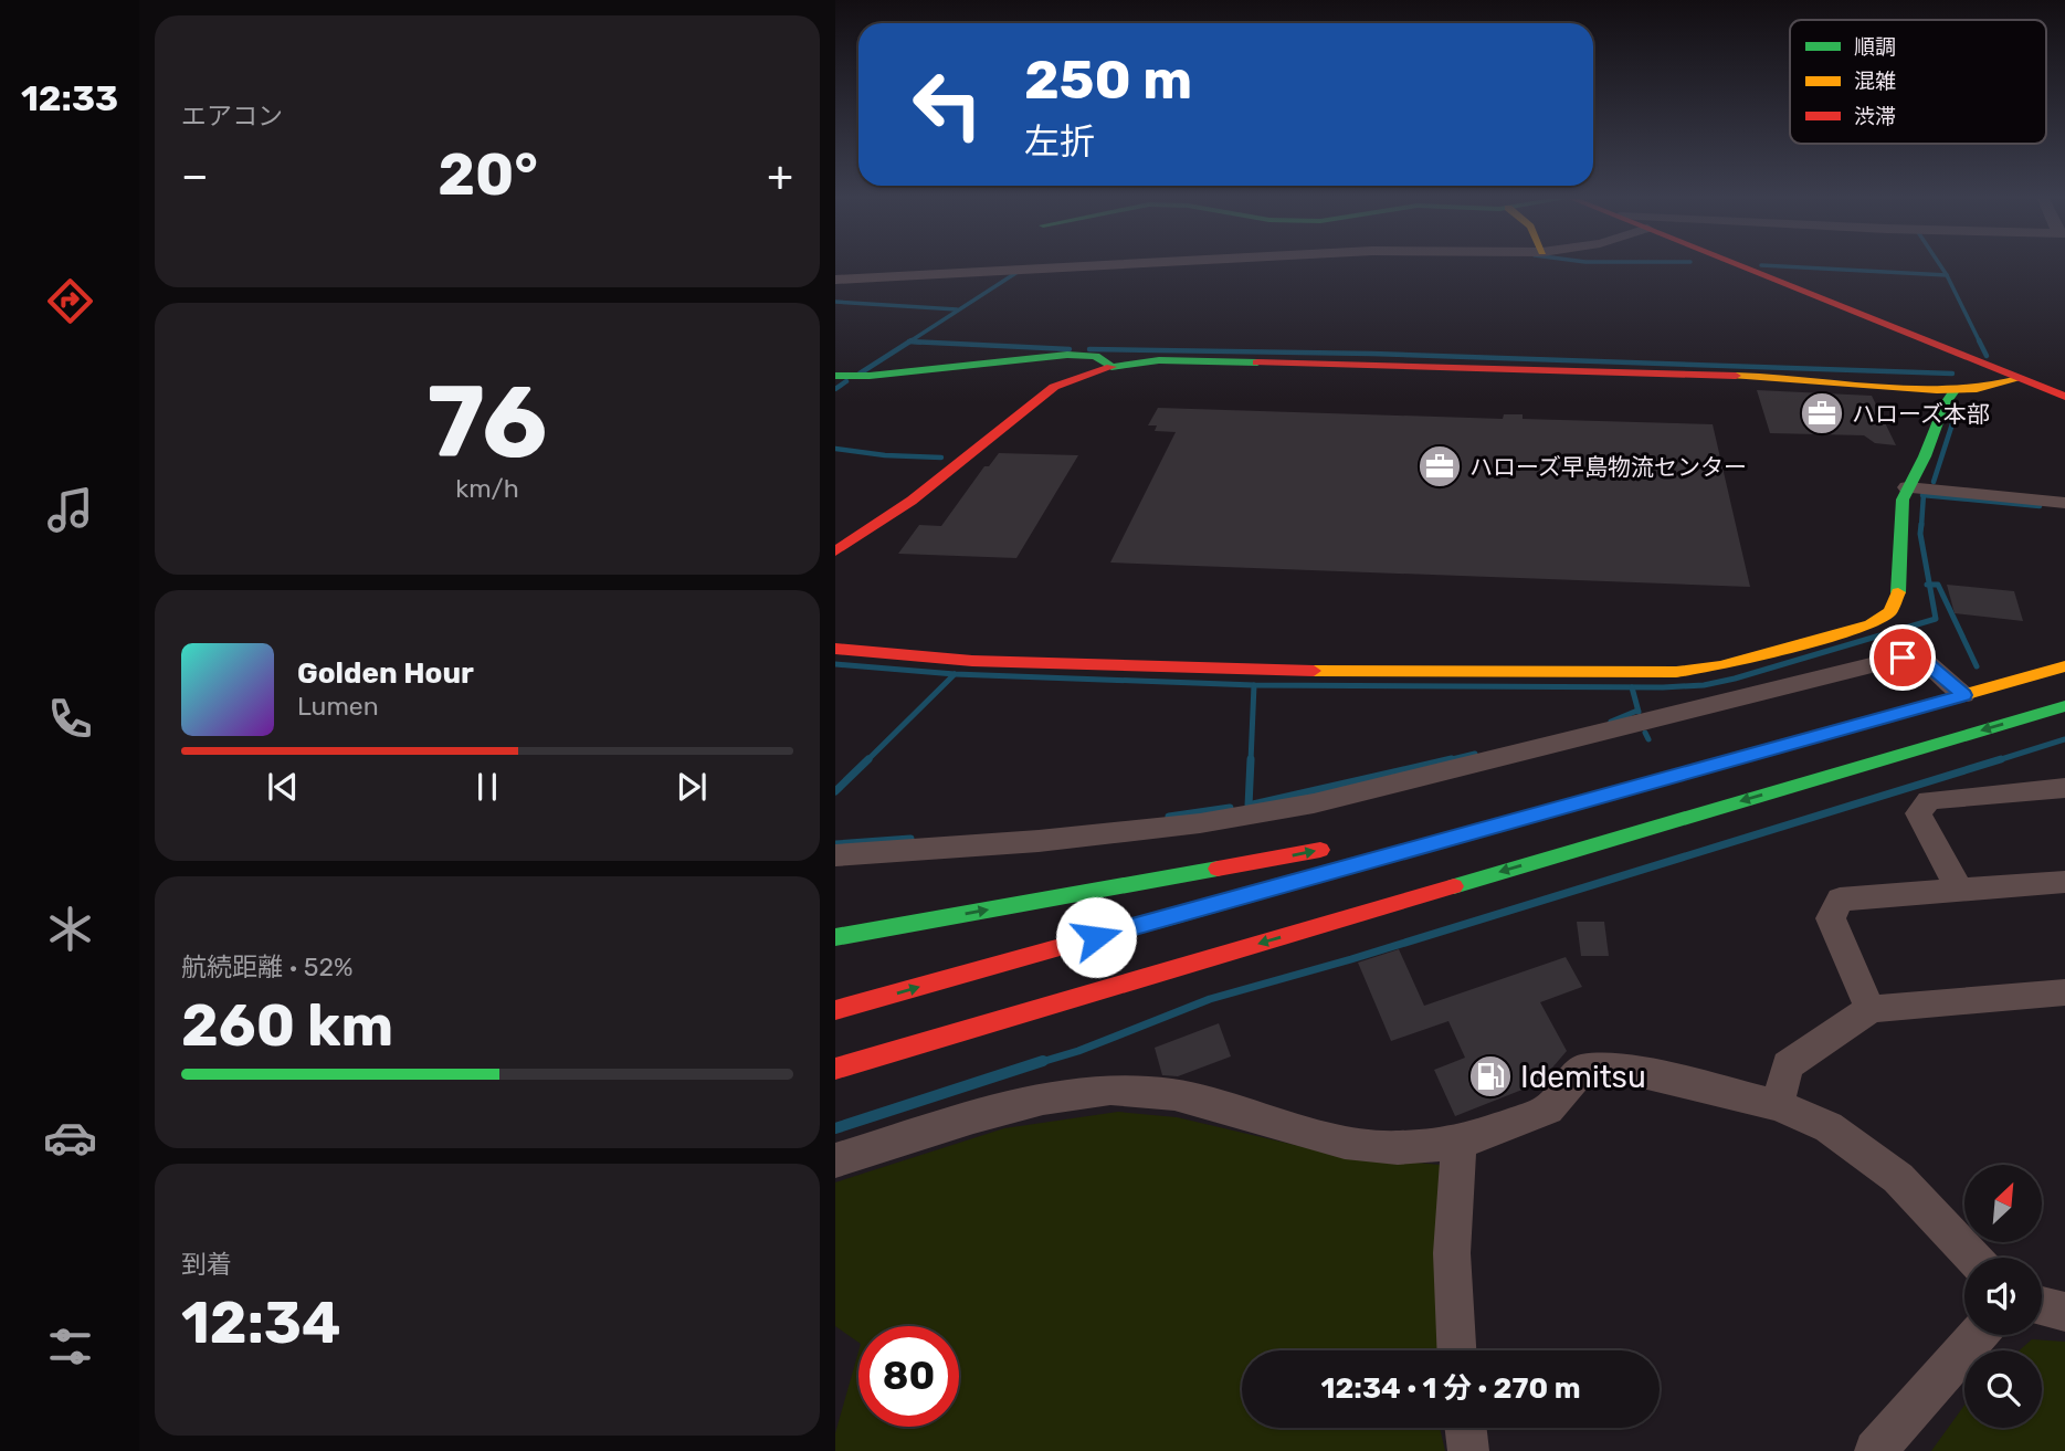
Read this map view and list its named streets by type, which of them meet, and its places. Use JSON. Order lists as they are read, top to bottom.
{
  "places": {
    "office": ["ハローズ本部", "ハローズ早島物流センター"],
    "fuel station": ["Idemitsu"]
  },
  "legend": ["順調", "混雑", "渋滞"],
  "north": "top right",
  "page": {
    "tabs": "12:33",
    "tile": [
      "エアコン",
      ["76", "km/h"],
      ["航続距離 · 52%", "260 km"],
      ["到着", "12:34"]
    ],
    "turn": ["250 m", "左折"],
    "heat": ["−", "20°", "+"],
    "song": ["Golden Hour", "Lumen"],
    "limit": "80",
    "trip": "12:34 · 1 分 · 270 m"
  }
}
